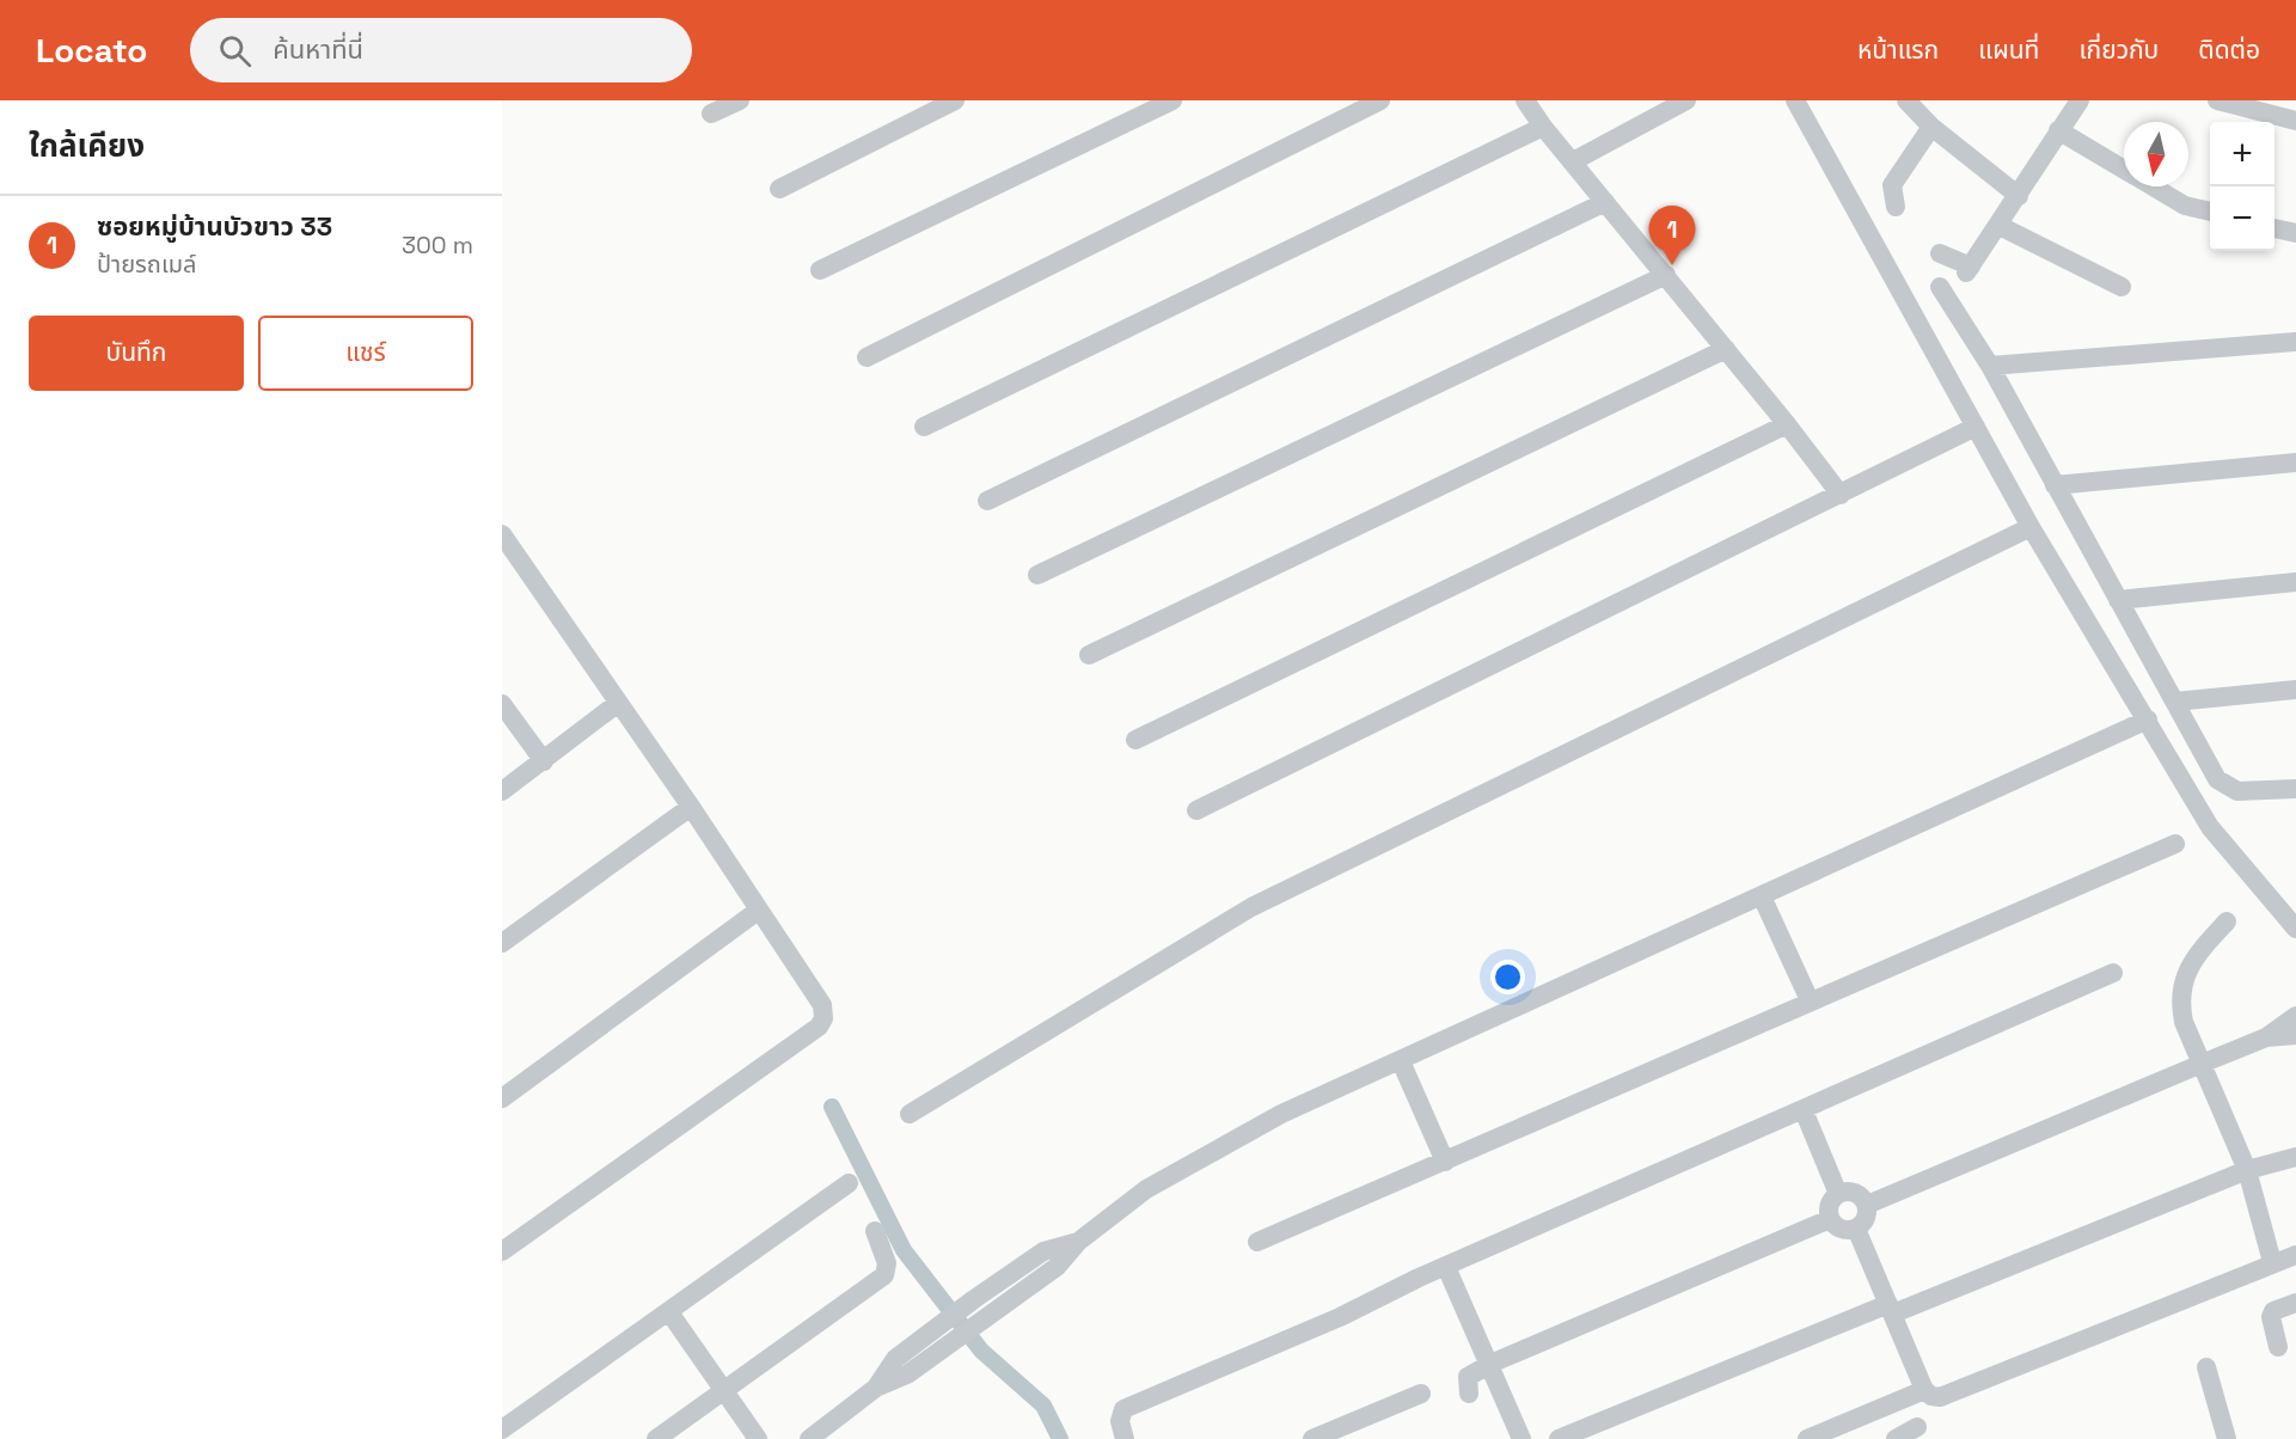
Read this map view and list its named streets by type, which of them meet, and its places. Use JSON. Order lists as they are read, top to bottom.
{
  "north": "bottom",
  "page": {
    "header": "Locato",
    "search": "ค้นหาที่นี่",
    "nav": [
      "หน้าแรก",
      "แผนที่",
      "เกี่ยวกับ",
      "ติดต่อ"
    ],
    "heading": "ใกล้เคียง",
    "map_buttons": ["+", "−"],
    "list": [
      {
        "mark": "1",
        "name": "ซอยหมู่บ้านบัวขาว 33",
        "note": "ป้ายรถเมล์",
        "value": "300 m"
      }
    ],
    "pins": "1",
    "buttons": ["บันทึก", "แชร์"]
  }
}
